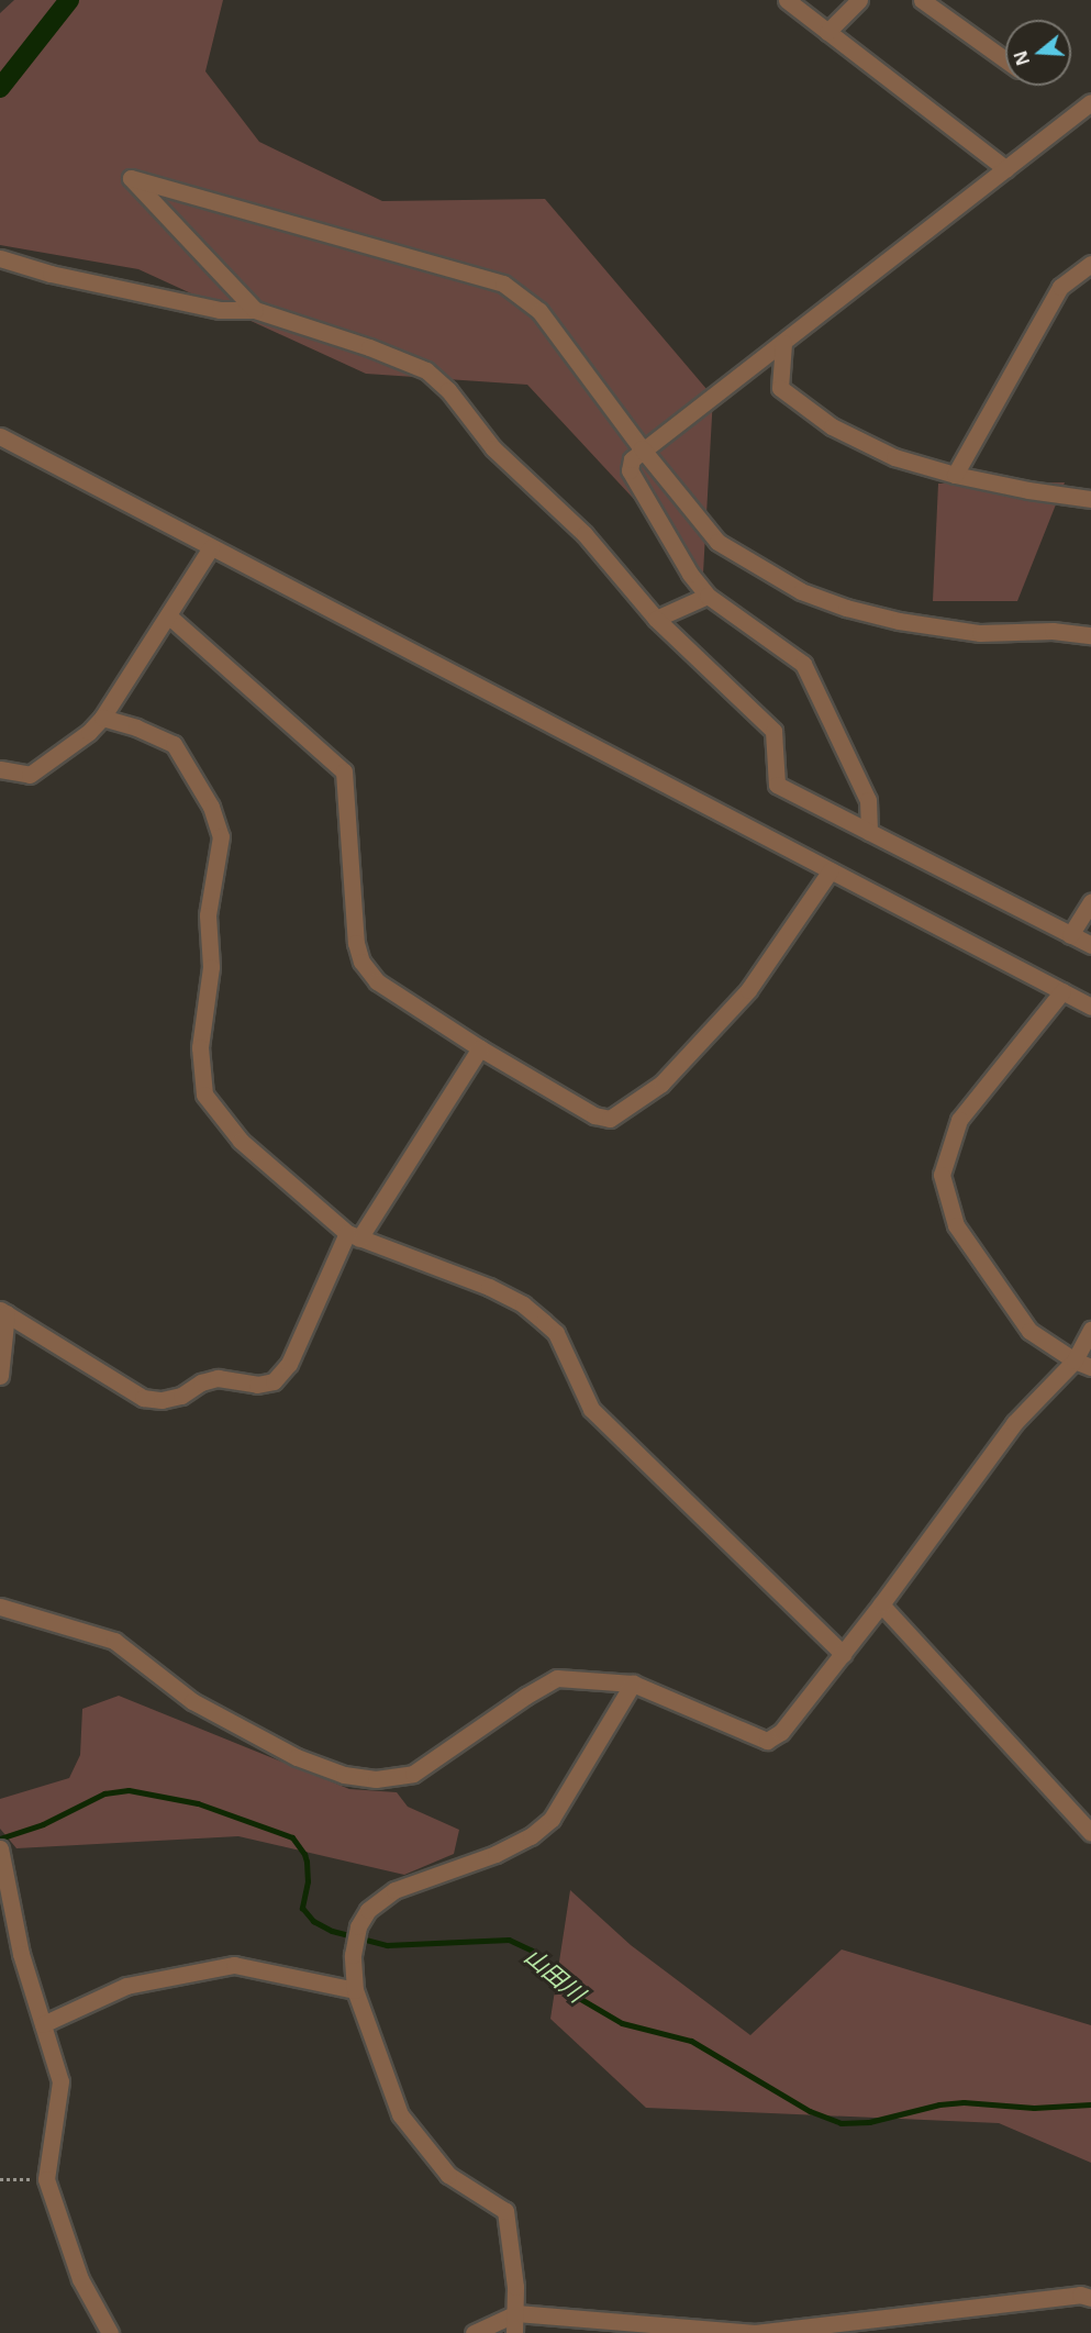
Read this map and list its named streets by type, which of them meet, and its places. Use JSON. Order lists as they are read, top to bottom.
{
  "water": ["山田川"],
  "north": "left"
}
